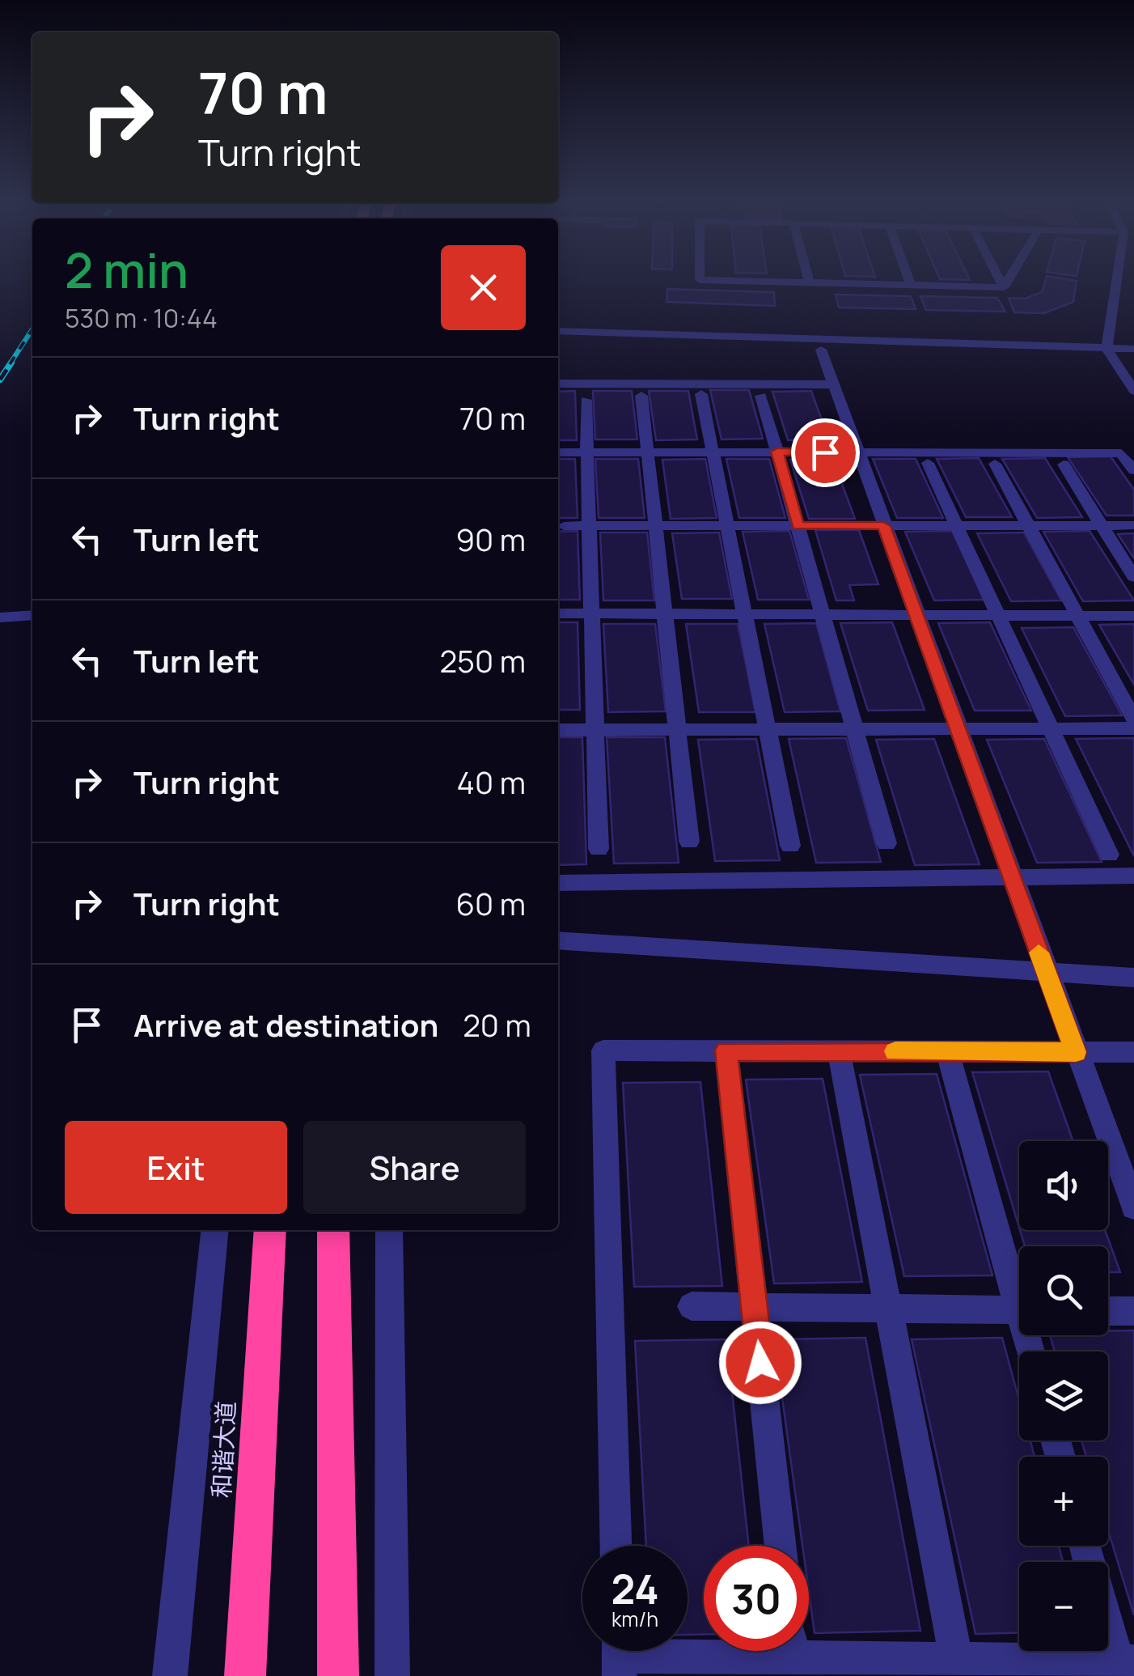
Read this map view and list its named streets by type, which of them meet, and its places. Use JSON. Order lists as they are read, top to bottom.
{
  "streets": {
    "highway": ["和谐大道"]
  },
  "page": {
    "turn": ["70 m", "Turn right"],
    "heading": ["2 min", "530 m · 10:44"],
    "list": [
      {
        "name": "Turn right",
        "value": "70 m"
      },
      {
        "name": "Turn left",
        "value": "90 m"
      },
      {
        "name": "Turn left",
        "value": "250 m"
      },
      {
        "name": "Turn right",
        "value": "40 m"
      },
      {
        "name": "Turn right",
        "value": "60 m"
      },
      {
        "name": "Arrive at destination",
        "value": "20 m"
      }
    ],
    "buttons": ["Exit", "Share"],
    "map_buttons": ["+", "−"],
    "speed": "24 km/h",
    "limit": "30"
  }
}
